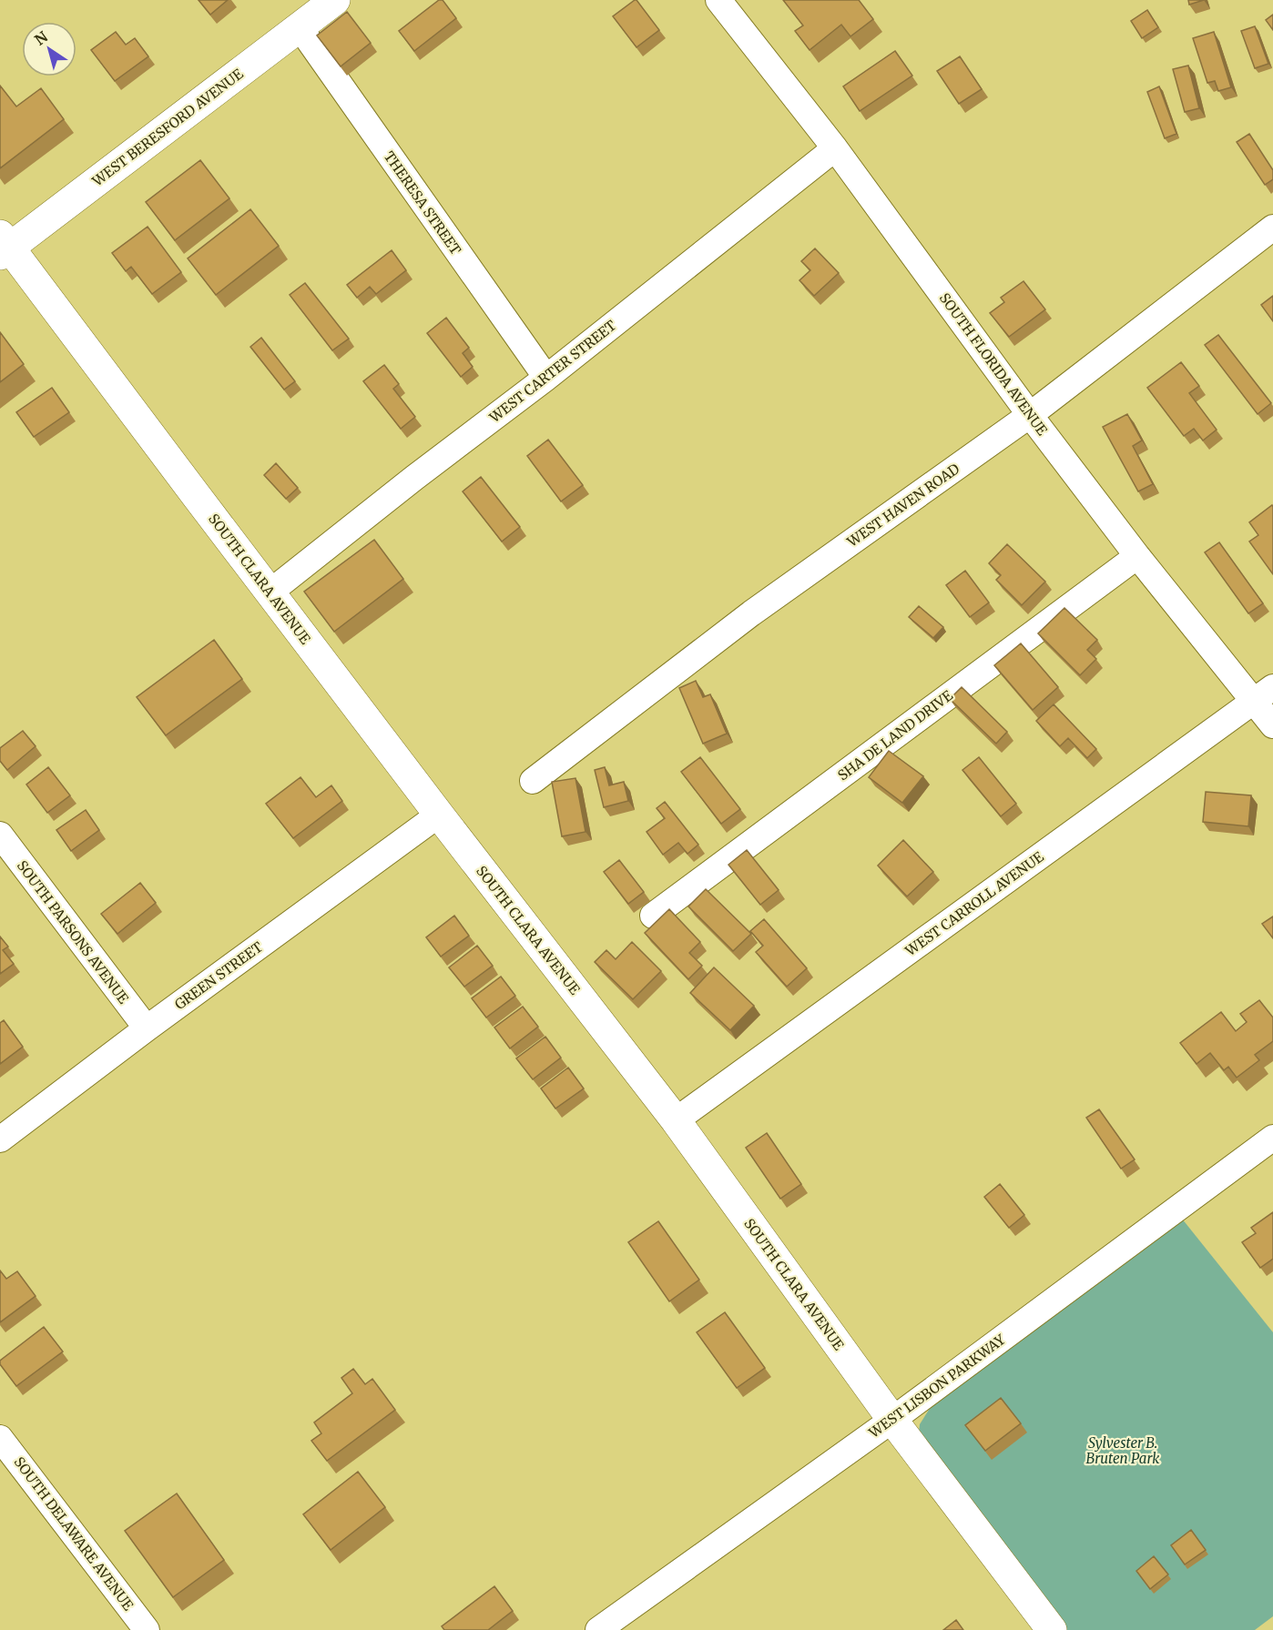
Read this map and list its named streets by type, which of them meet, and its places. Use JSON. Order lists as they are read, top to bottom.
{
  "streets": {
    "street": [
      "WEST BERESFORD AVENUE",
      "THERESA STREET",
      "SOUTH FLORIDA AVENUE",
      "WEST CARTER STREET",
      "WEST HAVEN ROAD",
      "SOUTH CLARA AVENUE",
      "SHA DE LAND DRIVE",
      "WEST CARROLL AVENUE",
      "SOUTH PARSONS AVENUE",
      "GREEN STREET",
      "WEST LISBON PARKWAY",
      "SOUTH DELAWARE AVENUE"
    ]
  },
  "crossings": [
    ["WEST BERESFORD AVENUE", "THERESA STREET"],
    ["WEST BERESFORD AVENUE", "SOUTH CLARA AVENUE"],
    ["THERESA STREET", "WEST CARTER STREET"],
    ["SOUTH FLORIDA AVENUE", "WEST CARTER STREET"],
    ["SOUTH FLORIDA AVENUE", "WEST HAVEN ROAD"],
    ["SOUTH FLORIDA AVENUE", "SHA DE LAND DRIVE"],
    ["SOUTH FLORIDA AVENUE", "WEST CARROLL AVENUE"],
    ["WEST CARTER STREET", "SOUTH CLARA AVENUE"],
    ["SOUTH CLARA AVENUE", "WEST CARROLL AVENUE"],
    ["SOUTH CLARA AVENUE", "GREEN STREET"],
    ["SOUTH CLARA AVENUE", "WEST LISBON PARKWAY"],
    ["SOUTH PARSONS AVENUE", "GREEN STREET"]
  ],
  "parks": ["Sylvester B. Bruten Park"],
  "north": "top left"
}
